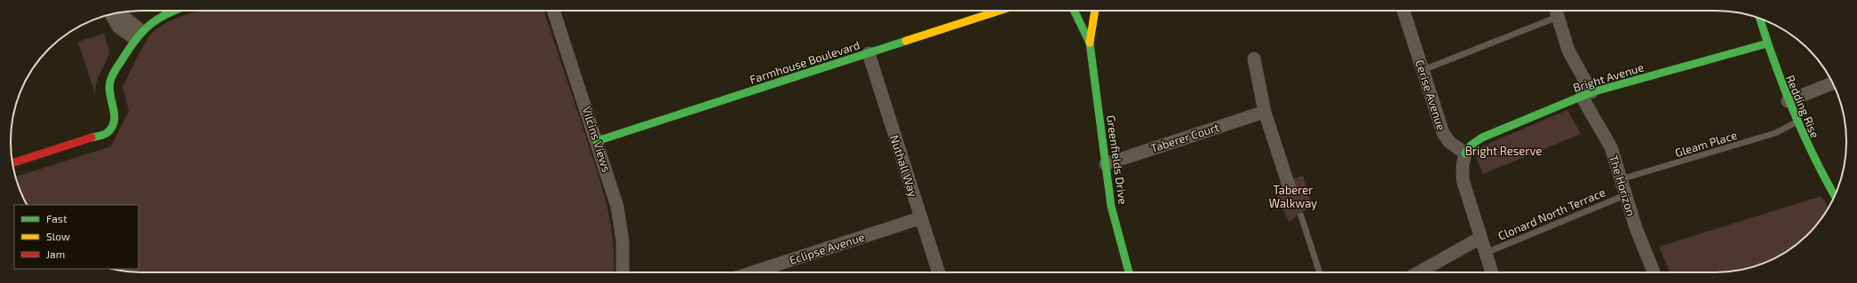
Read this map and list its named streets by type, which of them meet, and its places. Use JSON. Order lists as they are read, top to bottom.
{
  "streets": {
    "street": [
      "Farmhouse Boulevard",
      "Bright Avenue",
      "Cerise Avenue",
      "Redding Rise",
      "Taberer Court",
      "Vilcins Views",
      "Greenfields Drive",
      "Nuthall Way",
      "The Horizon",
      "Eclipse Avenue"
    ],
    "lane": ["Gleam Place", "Clonard North Terrace"]
  },
  "crossings": [
    ["Farmhouse Boulevard", "Vilcins Views"],
    ["Farmhouse Boulevard", "Nuthall Way"],
    ["Bright Avenue", "Cerise Avenue"],
    ["Bright Avenue", "Redding Rise"],
    ["Bright Avenue", "The Horizon"],
    ["Redding Rise", "Gleam Place"],
    ["Taberer Court", "Greenfields Drive"],
    ["Gleam Place", "The Horizon"],
    ["Nuthall Way", "Eclipse Avenue"],
    ["The Horizon", "Clonard North Terrace"]
  ],
  "parks": ["Bright Reserve", "Taberer Walkway"],
  "legend": ["Fast", "Slow", "Jam"]
}
